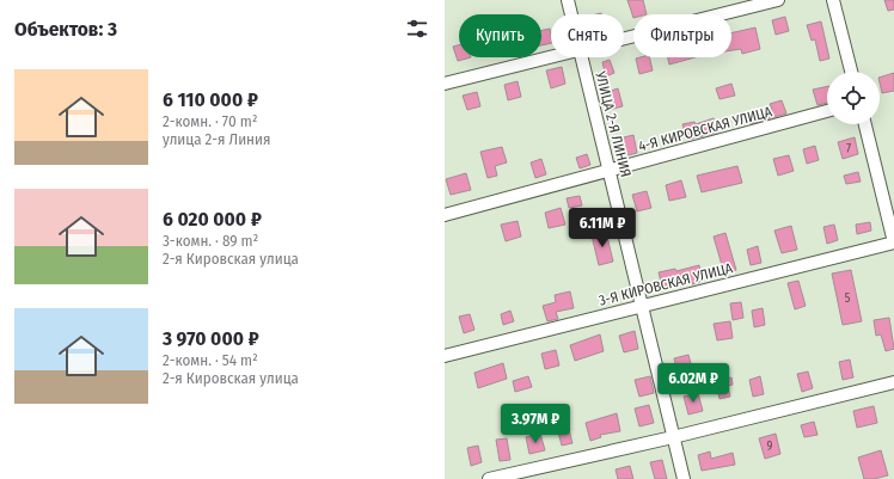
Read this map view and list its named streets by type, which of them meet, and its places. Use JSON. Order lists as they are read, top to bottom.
{
  "streets": {
    "street": ["УЛИЦА 2-Я ЛИНИЯ", "4-Я КИРОВСКАЯ УЛИЦА", "3-Я КИРОВСКАЯ УЛИЦА"]
  },
  "crossings": [
    ["УЛИЦА 2-Я ЛИНИЯ", "4-Я КИРОВСКАЯ УЛИЦА"],
    ["УЛИЦА 2-Я ЛИНИЯ", "3-Я КИРОВСКАЯ УЛИЦА"]
  ],
  "house_numbers": ["7", "5", "9"],
  "page": {
    "heading": "Объектов: 3",
    "chip": ["Купить", "Снять", "Фильтры"],
    "list": [
      {
        "name": "6 110 000 ₽",
        "note": "2-комн. · 70 m² · улица 2-я Линия"
      },
      {
        "name": "6 020 000 ₽",
        "note": "3-комн. · 89 m² · 2-я Кировская улица"
      },
      {
        "name": "3 970 000 ₽",
        "note": "2-комн. · 54 m² · 2-я Кировская улица"
      }
    ],
    "price": ["6.11M ₽", "6.02M ₽", "3.97M ₽"]
  }
}
